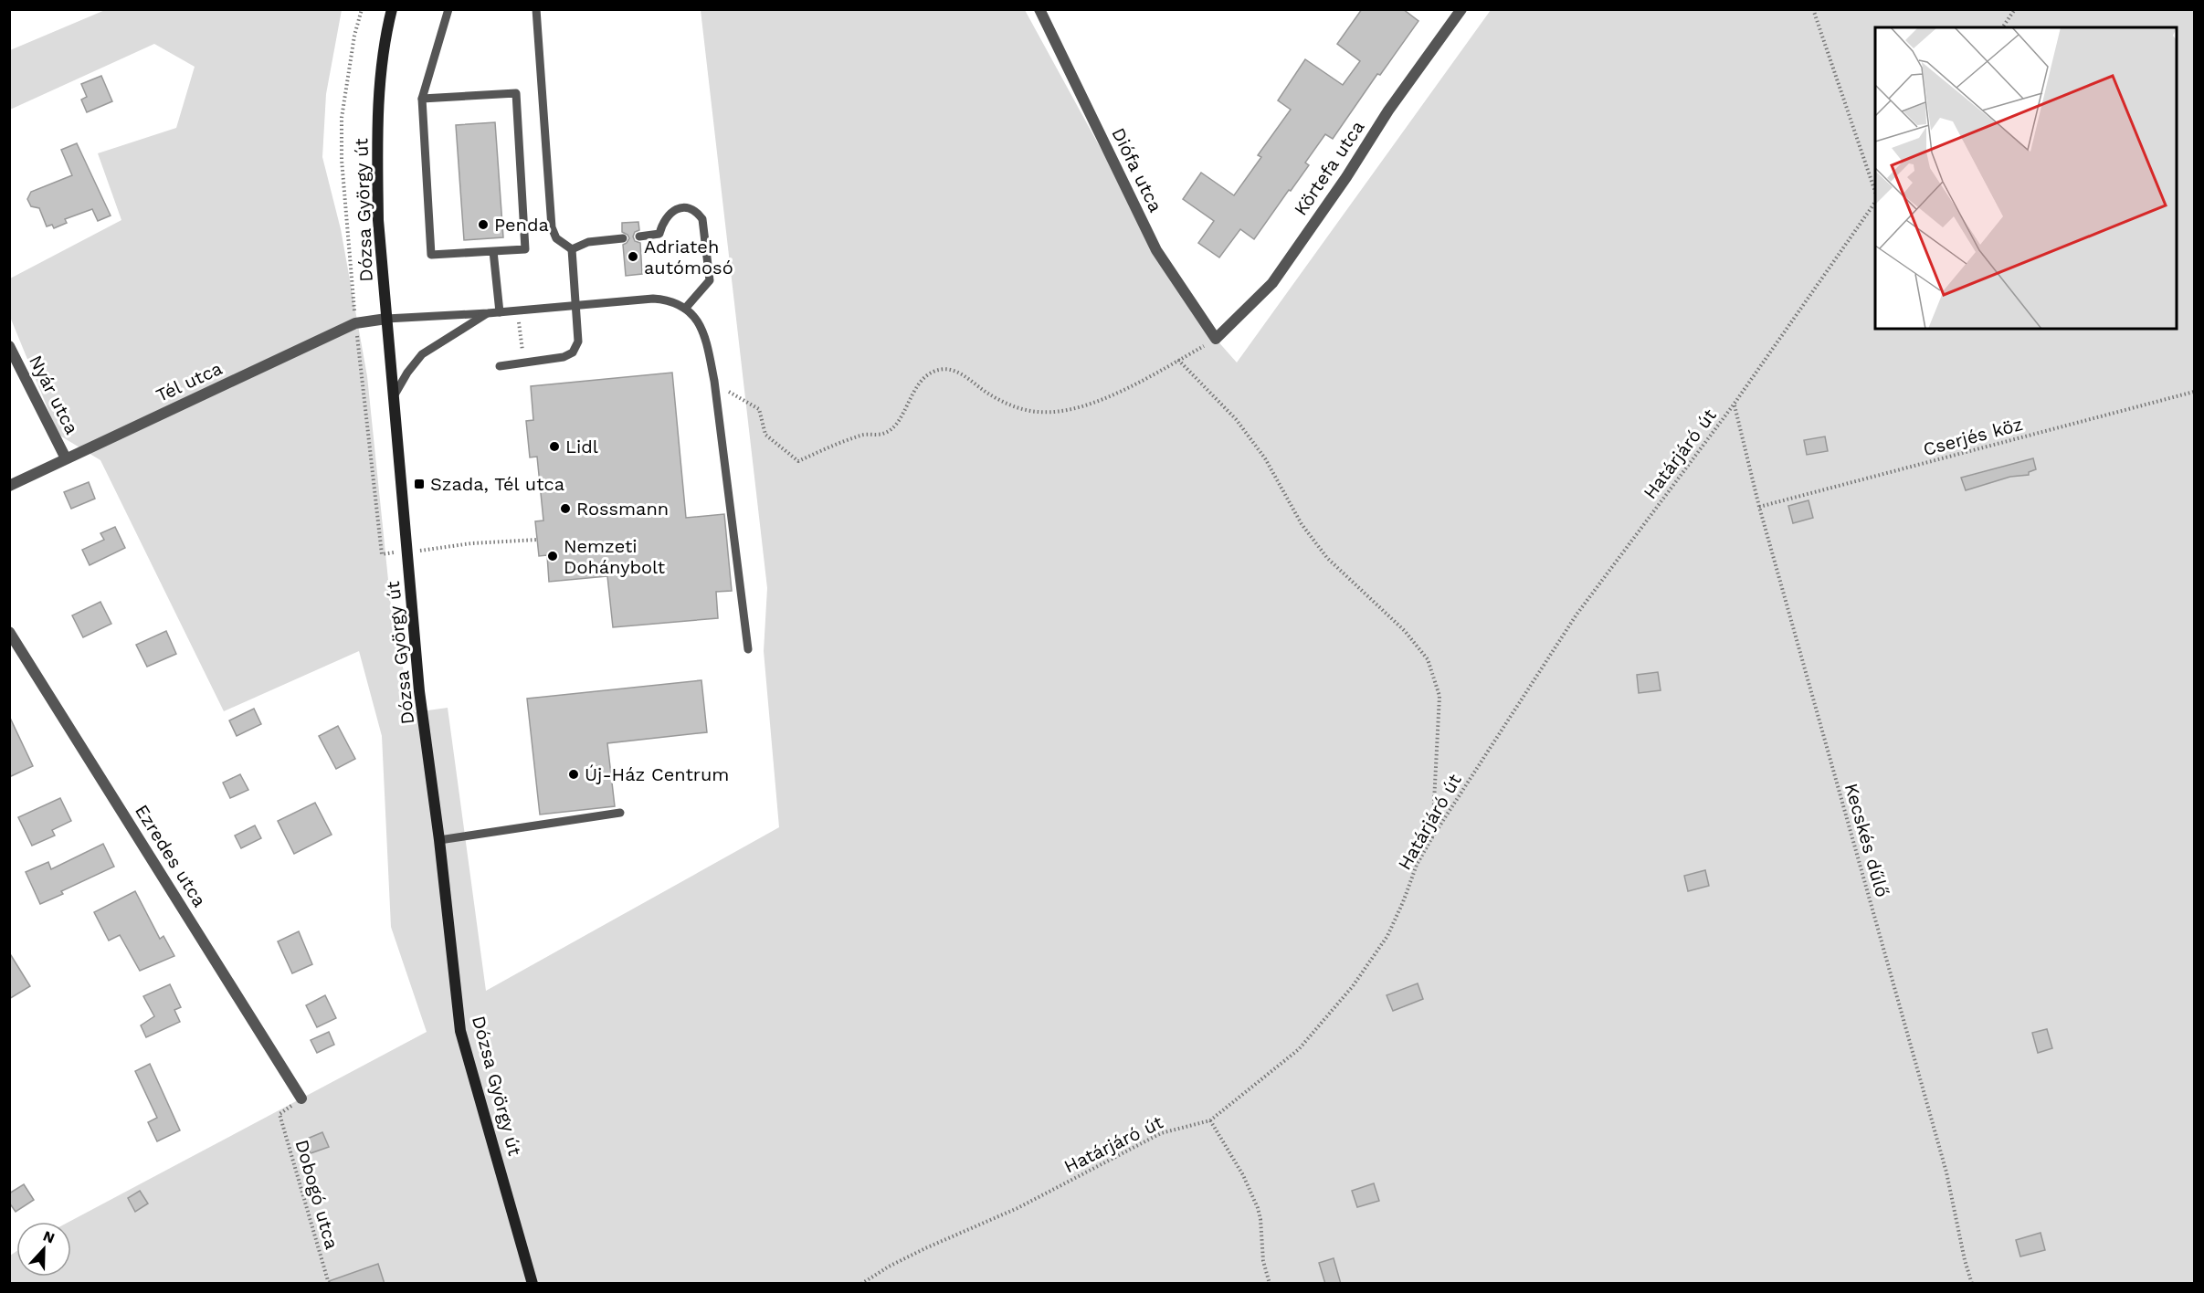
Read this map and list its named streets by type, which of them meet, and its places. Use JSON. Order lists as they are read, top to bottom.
{
  "streets": {
    "main road": ["Dózsa György út"],
    "street": [
      "Körtefa utca",
      "Diófa utca",
      "Tél utca",
      "Nyár utca",
      "Ezredes utca"
    ],
    "path": [
      "Cserjés köz",
      "Határjáró út",
      "Kecskés dűlő",
      "Dobogó utca"
    ]
  },
  "crossings": [
    ["Körtefa utca", "Diófa utca"],
    ["Dózsa György út", "Tél utca"],
    ["Tél utca", "Nyár utca"],
    ["Cserjés köz", "Kecskés dűlő"],
    ["Határjáró út", "Kecskés dűlő"]
  ],
  "places": {
    "other": [
      "Penda",
      "Adriateh autómosó",
      "Lidl",
      "Rossmann",
      "Nemzeti Dohánybolt",
      "Új-Ház Centrum"
    ],
    "transit": ["Szada, Tél utca"]
  },
  "north": "top"
}
